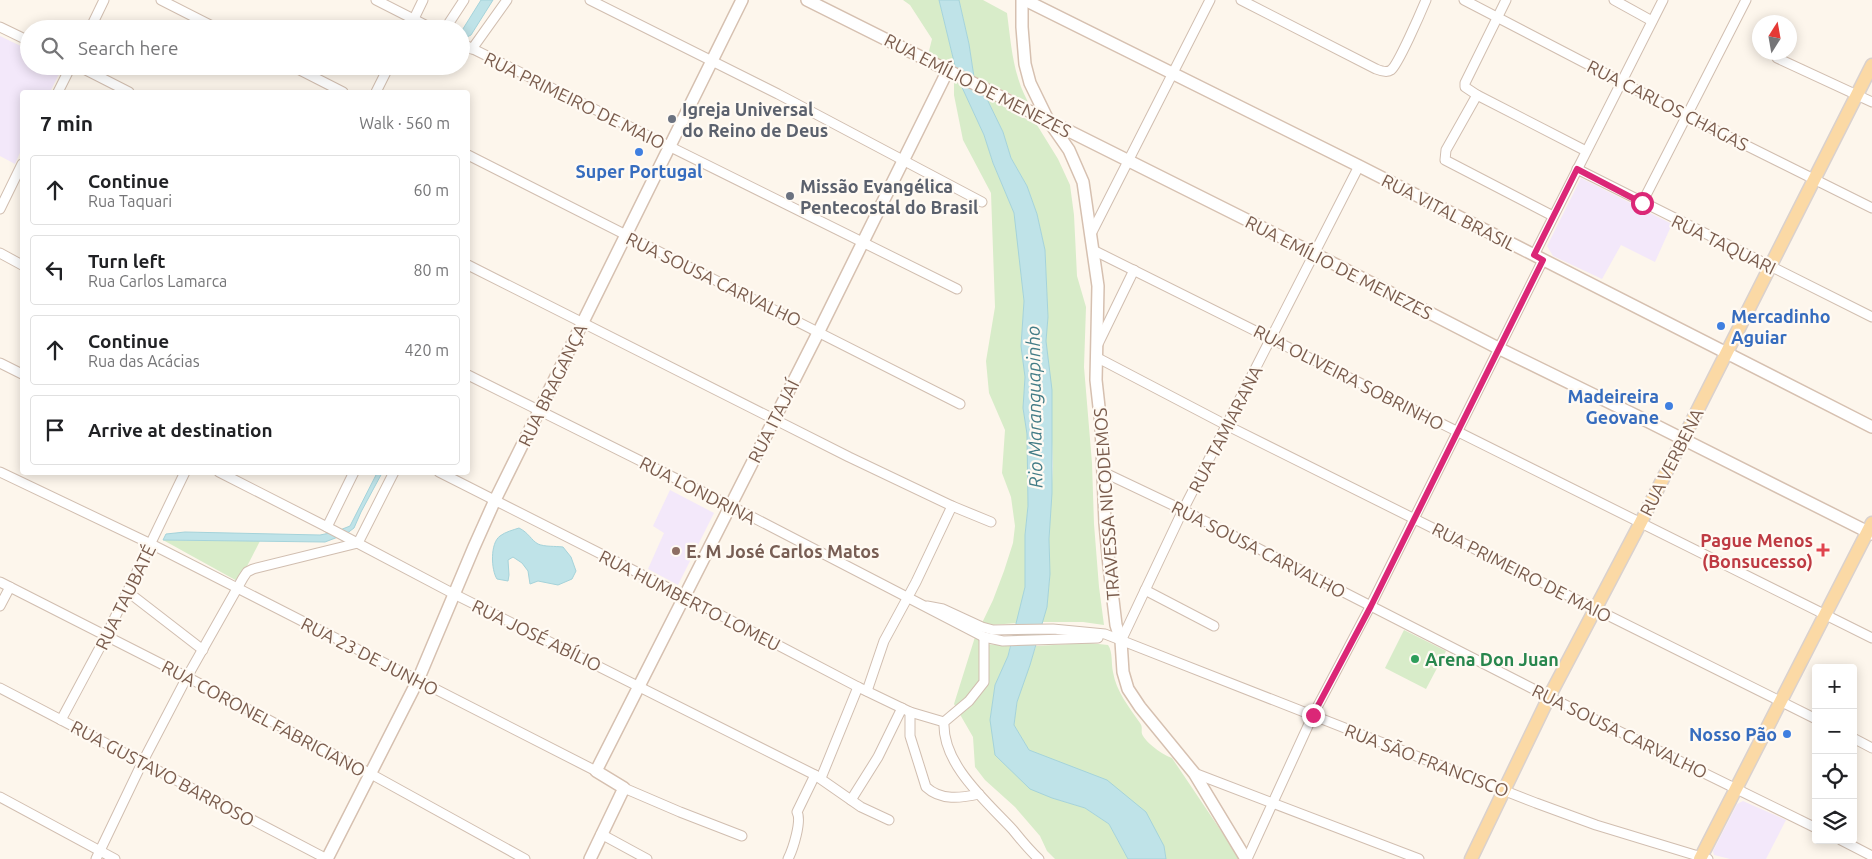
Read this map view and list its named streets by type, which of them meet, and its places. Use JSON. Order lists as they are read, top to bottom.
{
  "streets": {
    "main road": ["RUA VERBENA"],
    "street": [
      "RUA EMÍLIO DE MENEZES",
      "RUA PRIMEIRO DE MAIO",
      "RUA CARLOS CHAGAS",
      "RUA VITAL BRASIL",
      "RUA TAQUARI",
      "RUA SOUSA CARVALHO",
      "RUA OLIVEIRA SOBRINHO",
      "RUA BRAGANÇA",
      "RUA ITAJAÍ",
      "RUA TAMIARANA",
      "RUA LONDRINA",
      "TRAVESSA NICODEMOS",
      "RUA TAUBATÉ",
      "RUA HUMBERTO LOMEU",
      "RUA JOSÉ ABÍLIO",
      "RUA 23 DE JUNHO",
      "RUA CORONEL FABRICIANO",
      "RUA SÃO FRANCISCO",
      "RUA GUSTAVO BARROSO"
    ]
  },
  "crossings": [
    ["RUA EMÍLIO DE MENEZES", "RUA ITAJAÍ"],
    ["RUA EMÍLIO DE MENEZES", "RUA TAMIARANA"],
    ["RUA EMÍLIO DE MENEZES", "RUA VERBENA"],
    ["RUA EMÍLIO DE MENEZES", "TRAVESSA NICODEMOS"],
    ["RUA PRIMEIRO DE MAIO", "RUA BRAGANÇA"],
    ["RUA PRIMEIRO DE MAIO", "RUA ITAJAÍ"],
    ["RUA PRIMEIRO DE MAIO", "RUA TAMIARANA"],
    ["RUA PRIMEIRO DE MAIO", "RUA VERBENA"],
    ["RUA PRIMEIRO DE MAIO", "TRAVESSA NICODEMOS"],
    ["RUA CARLOS CHAGAS", "RUA VERBENA"],
    ["RUA VITAL BRASIL", "RUA TAMIARANA"],
    ["RUA VITAL BRASIL", "RUA VERBENA"],
    ["RUA VITAL BRASIL", "TRAVESSA NICODEMOS"],
    ["RUA TAQUARI", "RUA VERBENA"],
    ["RUA SOUSA CARVALHO", "RUA BRAGANÇA"],
    ["RUA SOUSA CARVALHO", "RUA ITAJAÍ"],
    ["RUA SOUSA CARVALHO", "RUA TAMIARANA"],
    ["RUA SOUSA CARVALHO", "RUA VERBENA"],
    ["RUA SOUSA CARVALHO", "TRAVESSA NICODEMOS"],
    ["RUA OLIVEIRA SOBRINHO", "RUA TAMIARANA"],
    ["RUA OLIVEIRA SOBRINHO", "RUA VERBENA"],
    ["RUA OLIVEIRA SOBRINHO", "TRAVESSA NICODEMOS"],
    ["RUA BRAGANÇA", "RUA LONDRINA"],
    ["RUA BRAGANÇA", "RUA HUMBERTO LOMEU"],
    ["RUA BRAGANÇA", "RUA JOSÉ ABÍLIO"],
    ["RUA BRAGANÇA", "RUA 23 DE JUNHO"],
    ["RUA BRAGANÇA", "RUA CORONEL FABRICIANO"],
    ["RUA BRAGANÇA", "RUA GUSTAVO BARROSO"],
    ["RUA ITAJAÍ", "RUA LONDRINA"],
    ["RUA ITAJAÍ", "RUA HUMBERTO LOMEU"],
    ["RUA ITAJAÍ", "RUA JOSÉ ABÍLIO"],
    ["RUA ITAJAÍ", "RUA 23 DE JUNHO"],
    ["RUA TAMIARANA", "TRAVESSA NICODEMOS"],
    ["RUA TAMIARANA", "RUA SÃO FRANCISCO"],
    ["RUA VERBENA", "RUA SÃO FRANCISCO"],
    ["TRAVESSA NICODEMOS", "RUA SÃO FRANCISCO"],
    ["RUA TAUBATÉ", "RUA 23 DE JUNHO"],
    ["RUA TAUBATÉ", "RUA CORONEL FABRICIANO"],
    ["RUA TAUBATÉ", "RUA GUSTAVO BARROSO"]
  ],
  "water": ["Rio Maranguapinho"],
  "places": {
    "other": [
      "Igreja Universal do Reino de Deus",
      "Super Portugal",
      "Missão Evangélica Pentecostal do Brasil",
      "Mercadinho Aguiar",
      "Madeireira Geovane",
      "E. M José Carlos Matos",
      "Arena Don Juan",
      "Nosso Pão"
    ],
    "health": ["Pague Menos (Bonsucesso)"]
  },
  "north": "top",
  "page": {
    "search": "Search here",
    "heading": ["7 min", "Walk · 560 m"],
    "list": [
      ["Continue", "Rua Taquari", "60 m"],
      ["Turn left", "Rua Carlos Lamarca", "80 m"],
      ["Continue", "Rua das Acácias", "420 m"],
      "Arrive at destination"
    ],
    "map_buttons": ["+", "−"]
  }
}
